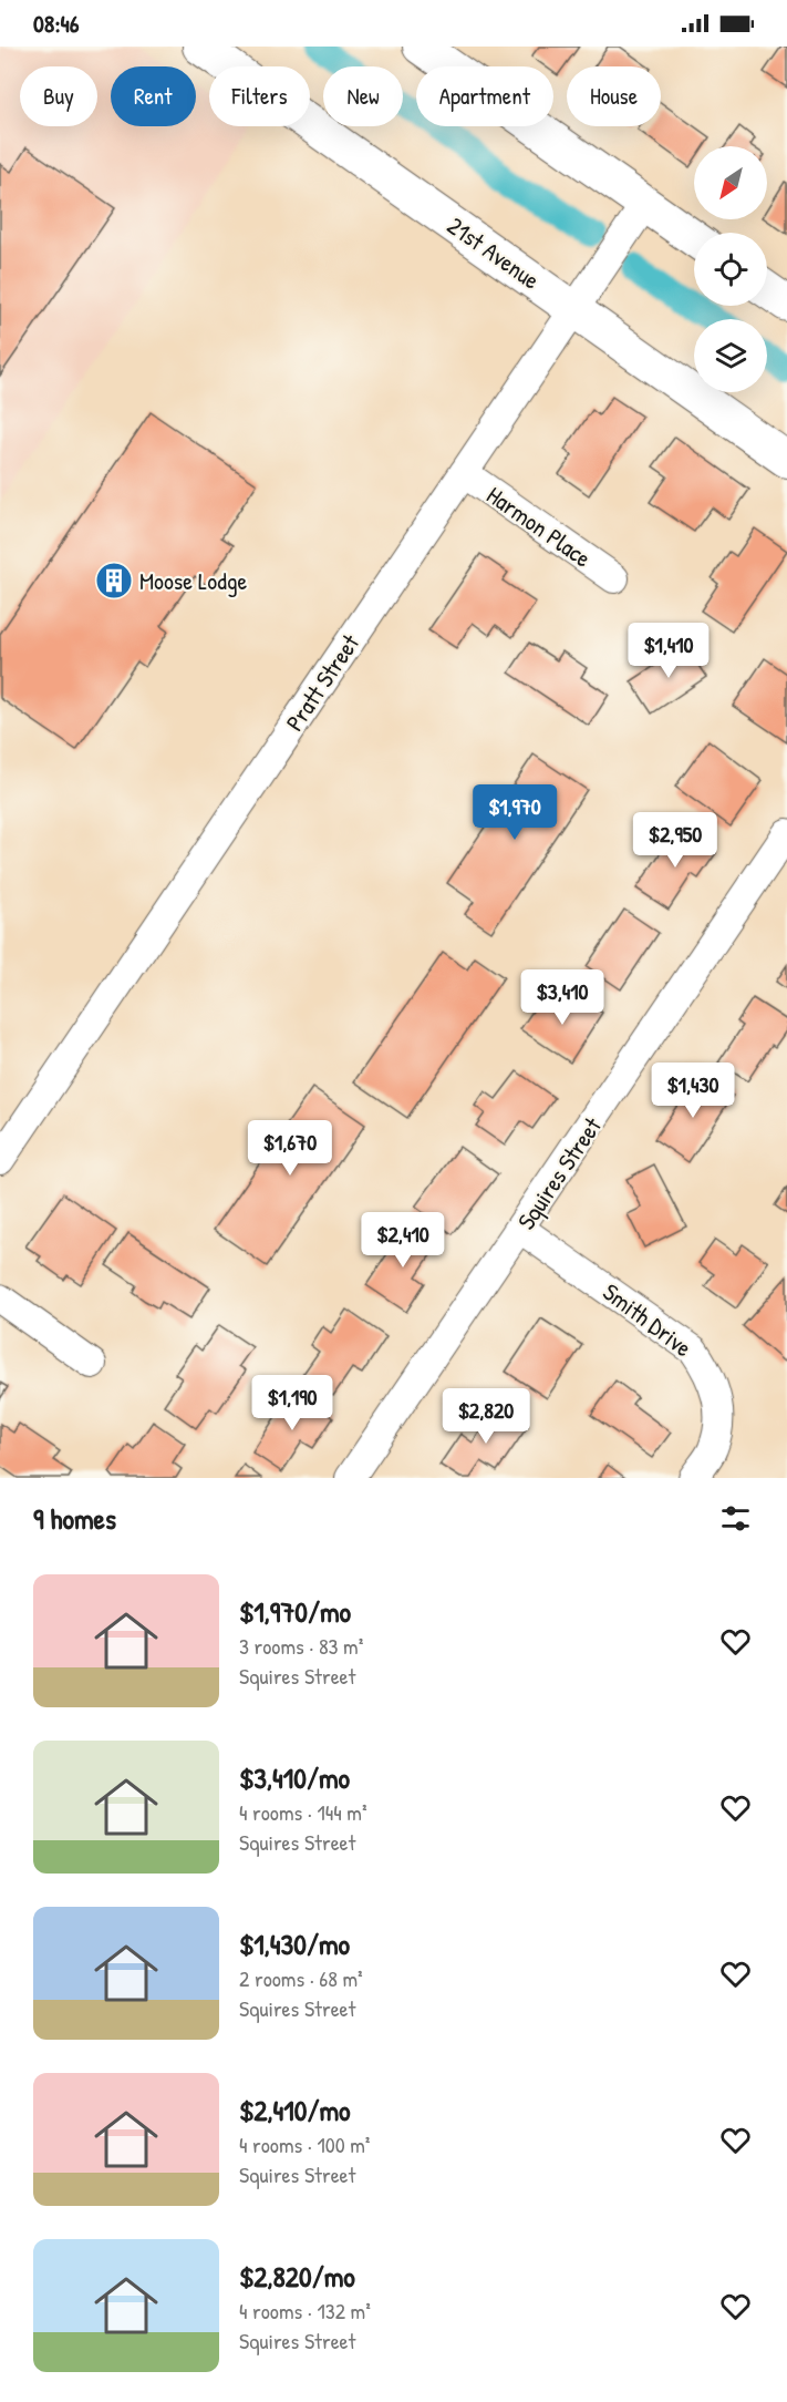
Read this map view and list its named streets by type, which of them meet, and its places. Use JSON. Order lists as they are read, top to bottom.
{
  "streets": {
    "street": [
      "21st Avenue",
      "Harmon Place",
      "Pratt Street",
      "Squires Street",
      "Smith Drive"
    ]
  },
  "crossings": [
    ["21st Avenue", "Pratt Street"],
    ["Harmon Place", "Pratt Street"],
    ["Squires Street", "Smith Drive"]
  ],
  "places": {
    "building": ["Moose Lodge"]
  },
  "north": "bottom left",
  "page": {
    "status": "08:46",
    "chip": [
      "Buy",
      "Rent",
      "Filters",
      "New",
      "Apartment",
      "House"
    ],
    "price": [
      "$1,410",
      "$1,970",
      "$2,950",
      "$3,410",
      "$1,430",
      "$1,670",
      "$2,410",
      "$1,190",
      "$2,820"
    ],
    "heading": "9 homes",
    "list": [
      {
        "name": "$1,970/mo",
        "note": "3 rooms · 83 m² · Squires Street"
      },
      {
        "name": "$3,410/mo",
        "note": "4 rooms · 144 m² · Squires Street"
      },
      {
        "name": "$1,430/mo",
        "note": "2 rooms · 68 m² · Squires Street"
      },
      {
        "name": "$2,410/mo",
        "note": "4 rooms · 100 m² · Squires Street"
      },
      {
        "name": "$2,820/mo",
        "note": "4 rooms · 132 m² · Squires Street"
      }
    ]
  }
}
